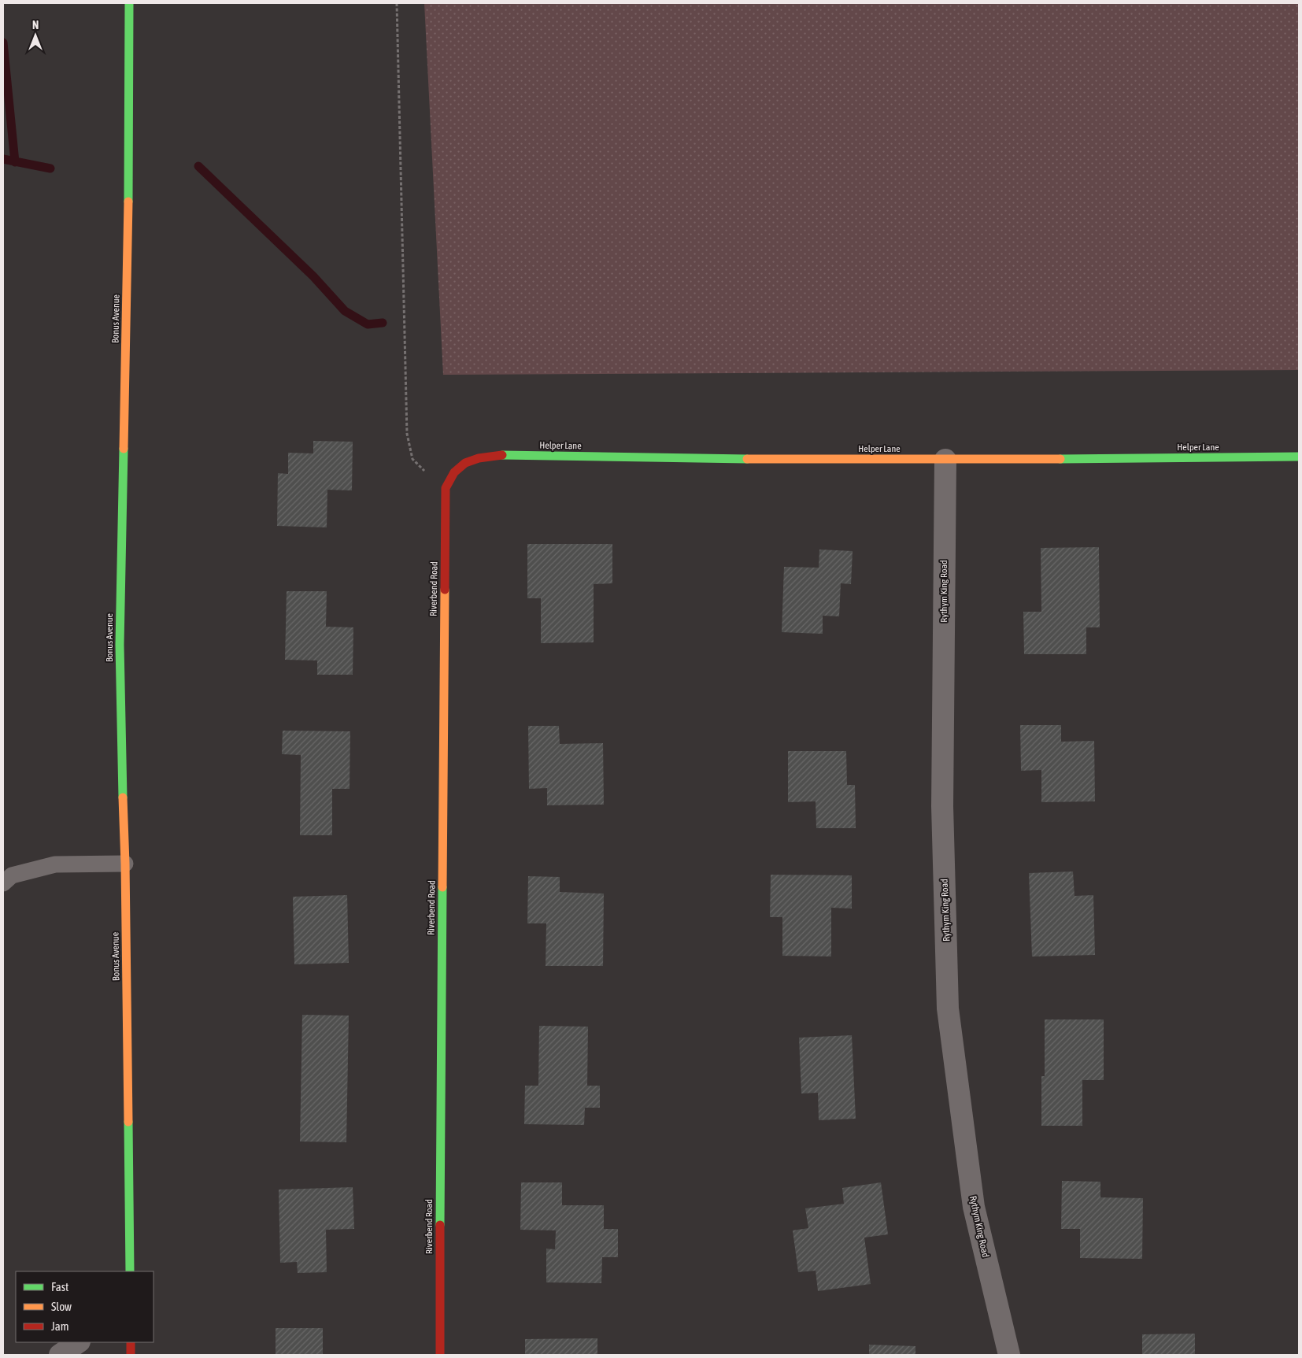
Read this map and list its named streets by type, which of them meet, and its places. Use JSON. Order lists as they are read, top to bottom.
{
  "streets": {
    "street": [
      "Bonus Avenue",
      "Helper Lane",
      "Riverbend Road",
      "Rythym King Road"
    ]
  },
  "crossings": [
    ["Helper Lane", "Riverbend Road"],
    ["Helper Lane", "Rythym King Road"]
  ],
  "legend": ["Fast", "Slow", "Jam"],
  "north": "top"
}
